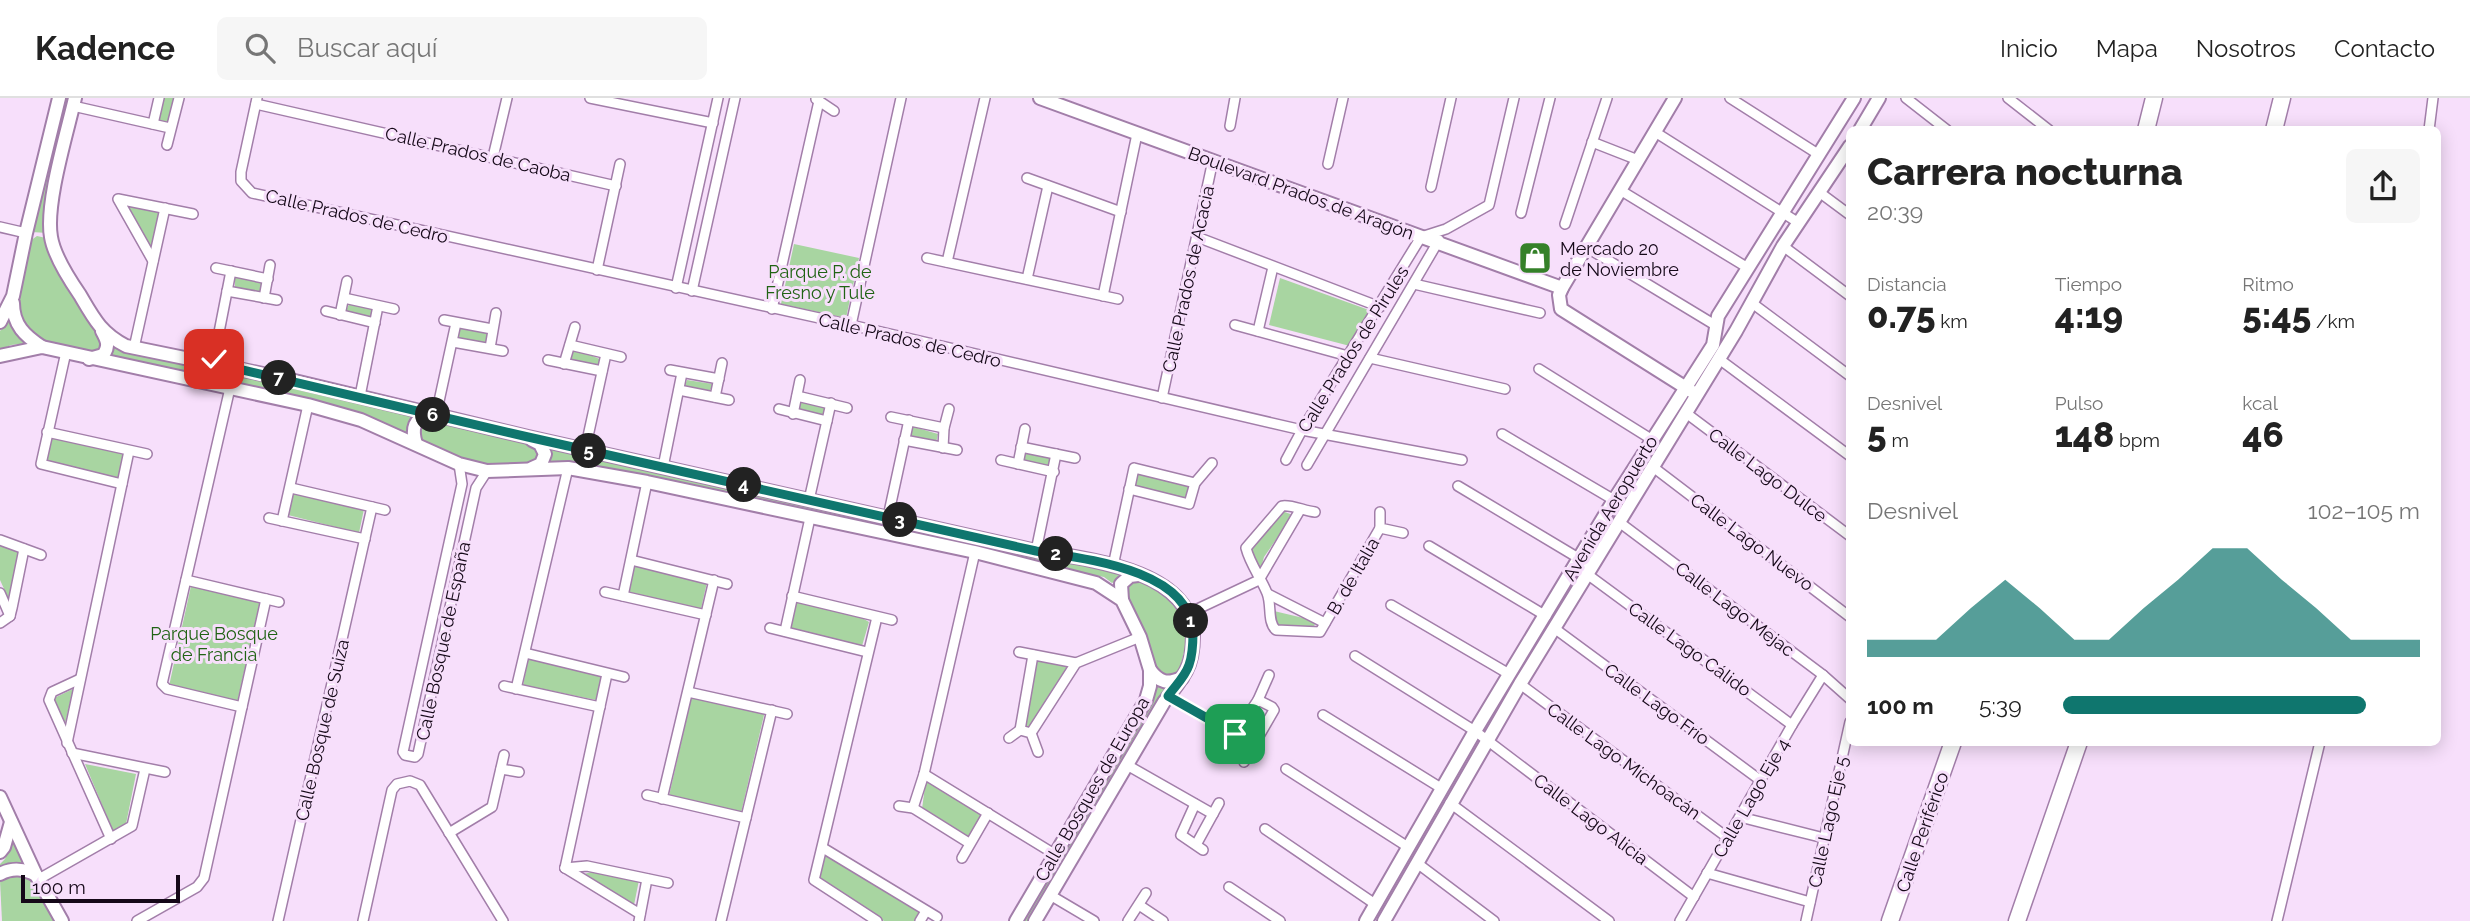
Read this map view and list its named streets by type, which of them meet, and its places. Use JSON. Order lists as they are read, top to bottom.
{
  "streets": {
    "highway": ["Calle Periférico"],
    "street": [
      "Calle Prados de Caoba",
      "Boulevard Prados de Aragón",
      "Calle Prados de Cedro",
      "Calle Prados de Acacia",
      "Calle Prados de Pirules",
      "Calle Lago Dulce",
      "Avenida Aeropuerto",
      "Calle Lago Nuevo",
      "B. de Italia",
      "Calle Lago Mejac",
      "Calle Bosque de España",
      "Calle Lago Cálido",
      "Calle Lago Frío",
      "Calle Bosque de Suiza",
      "Calle Lago Michoacán",
      "Calle Bosques de Europa",
      "Calle Lago Eje 4",
      "Calle Lago Alicia",
      "Calle Lago Eje 5"
    ]
  },
  "crossings": [
    ["Calle Prados de Caoba", "Calle Prados de Cedro"],
    ["Boulevard Prados de Aragón", "Calle Prados de Acacia"],
    ["Boulevard Prados de Aragón", "Calle Prados de Pirules"],
    ["Calle Prados de Cedro", "Calle Prados de Acacia"],
    ["Calle Prados de Cedro", "Calle Prados de Pirules"],
    ["Calle Lago Dulce", "Avenida Aeropuerto"],
    ["Avenida Aeropuerto", "Calle Lago Nuevo"],
    ["Avenida Aeropuerto", "Calle Lago Mejac"],
    ["Avenida Aeropuerto", "Calle Lago Cálido"],
    ["Avenida Aeropuerto", "Calle Lago Frío"],
    ["Avenida Aeropuerto", "Calle Lago Michoacán"],
    ["Avenida Aeropuerto", "Calle Lago Alicia"],
    ["Calle Lago Mejac", "Calle Lago Eje 4"],
    ["Calle Lago Cálido", "Calle Lago Eje 4"],
    ["Calle Lago Frío", "Calle Lago Eje 4"],
    ["Calle Lago Michoacán", "Calle Lago Eje 4"],
    ["Calle Lago Eje 4", "Calle Lago Alicia"]
  ],
  "parks": ["Parque P. de Fresno y Tule", "Parque Bosque de Francia"],
  "places": {
    "shop": ["Mercado 20 de Noviembre"]
  },
  "scale_bar": "100 m",
  "page": {
    "header": "Kadence",
    "search": "Buscar aquí",
    "nav": [
      "Inicio",
      "Mapa",
      "Nosotros",
      "Contacto"
    ],
    "heading": ["Carrera nocturna", "20:39"],
    "stats": [
      ["Distancia", "0.75 km"],
      ["Tiempo", "4:19"],
      ["Ritmo", "5:45 /km"],
      ["Desnivel", "5 m"],
      ["Pulso", "148 bpm"],
      ["kcal", "46"]
    ],
    "pins": [
      "7",
      "6",
      "5",
      "4",
      "3",
      "2",
      "1"
    ],
    "chart": ["Desnivel", "102–105 m"],
    "list": [
      {
        "name": "100 m",
        "note": "5:39"
      }
    ],
    "scale": "100 m"
  }
}
